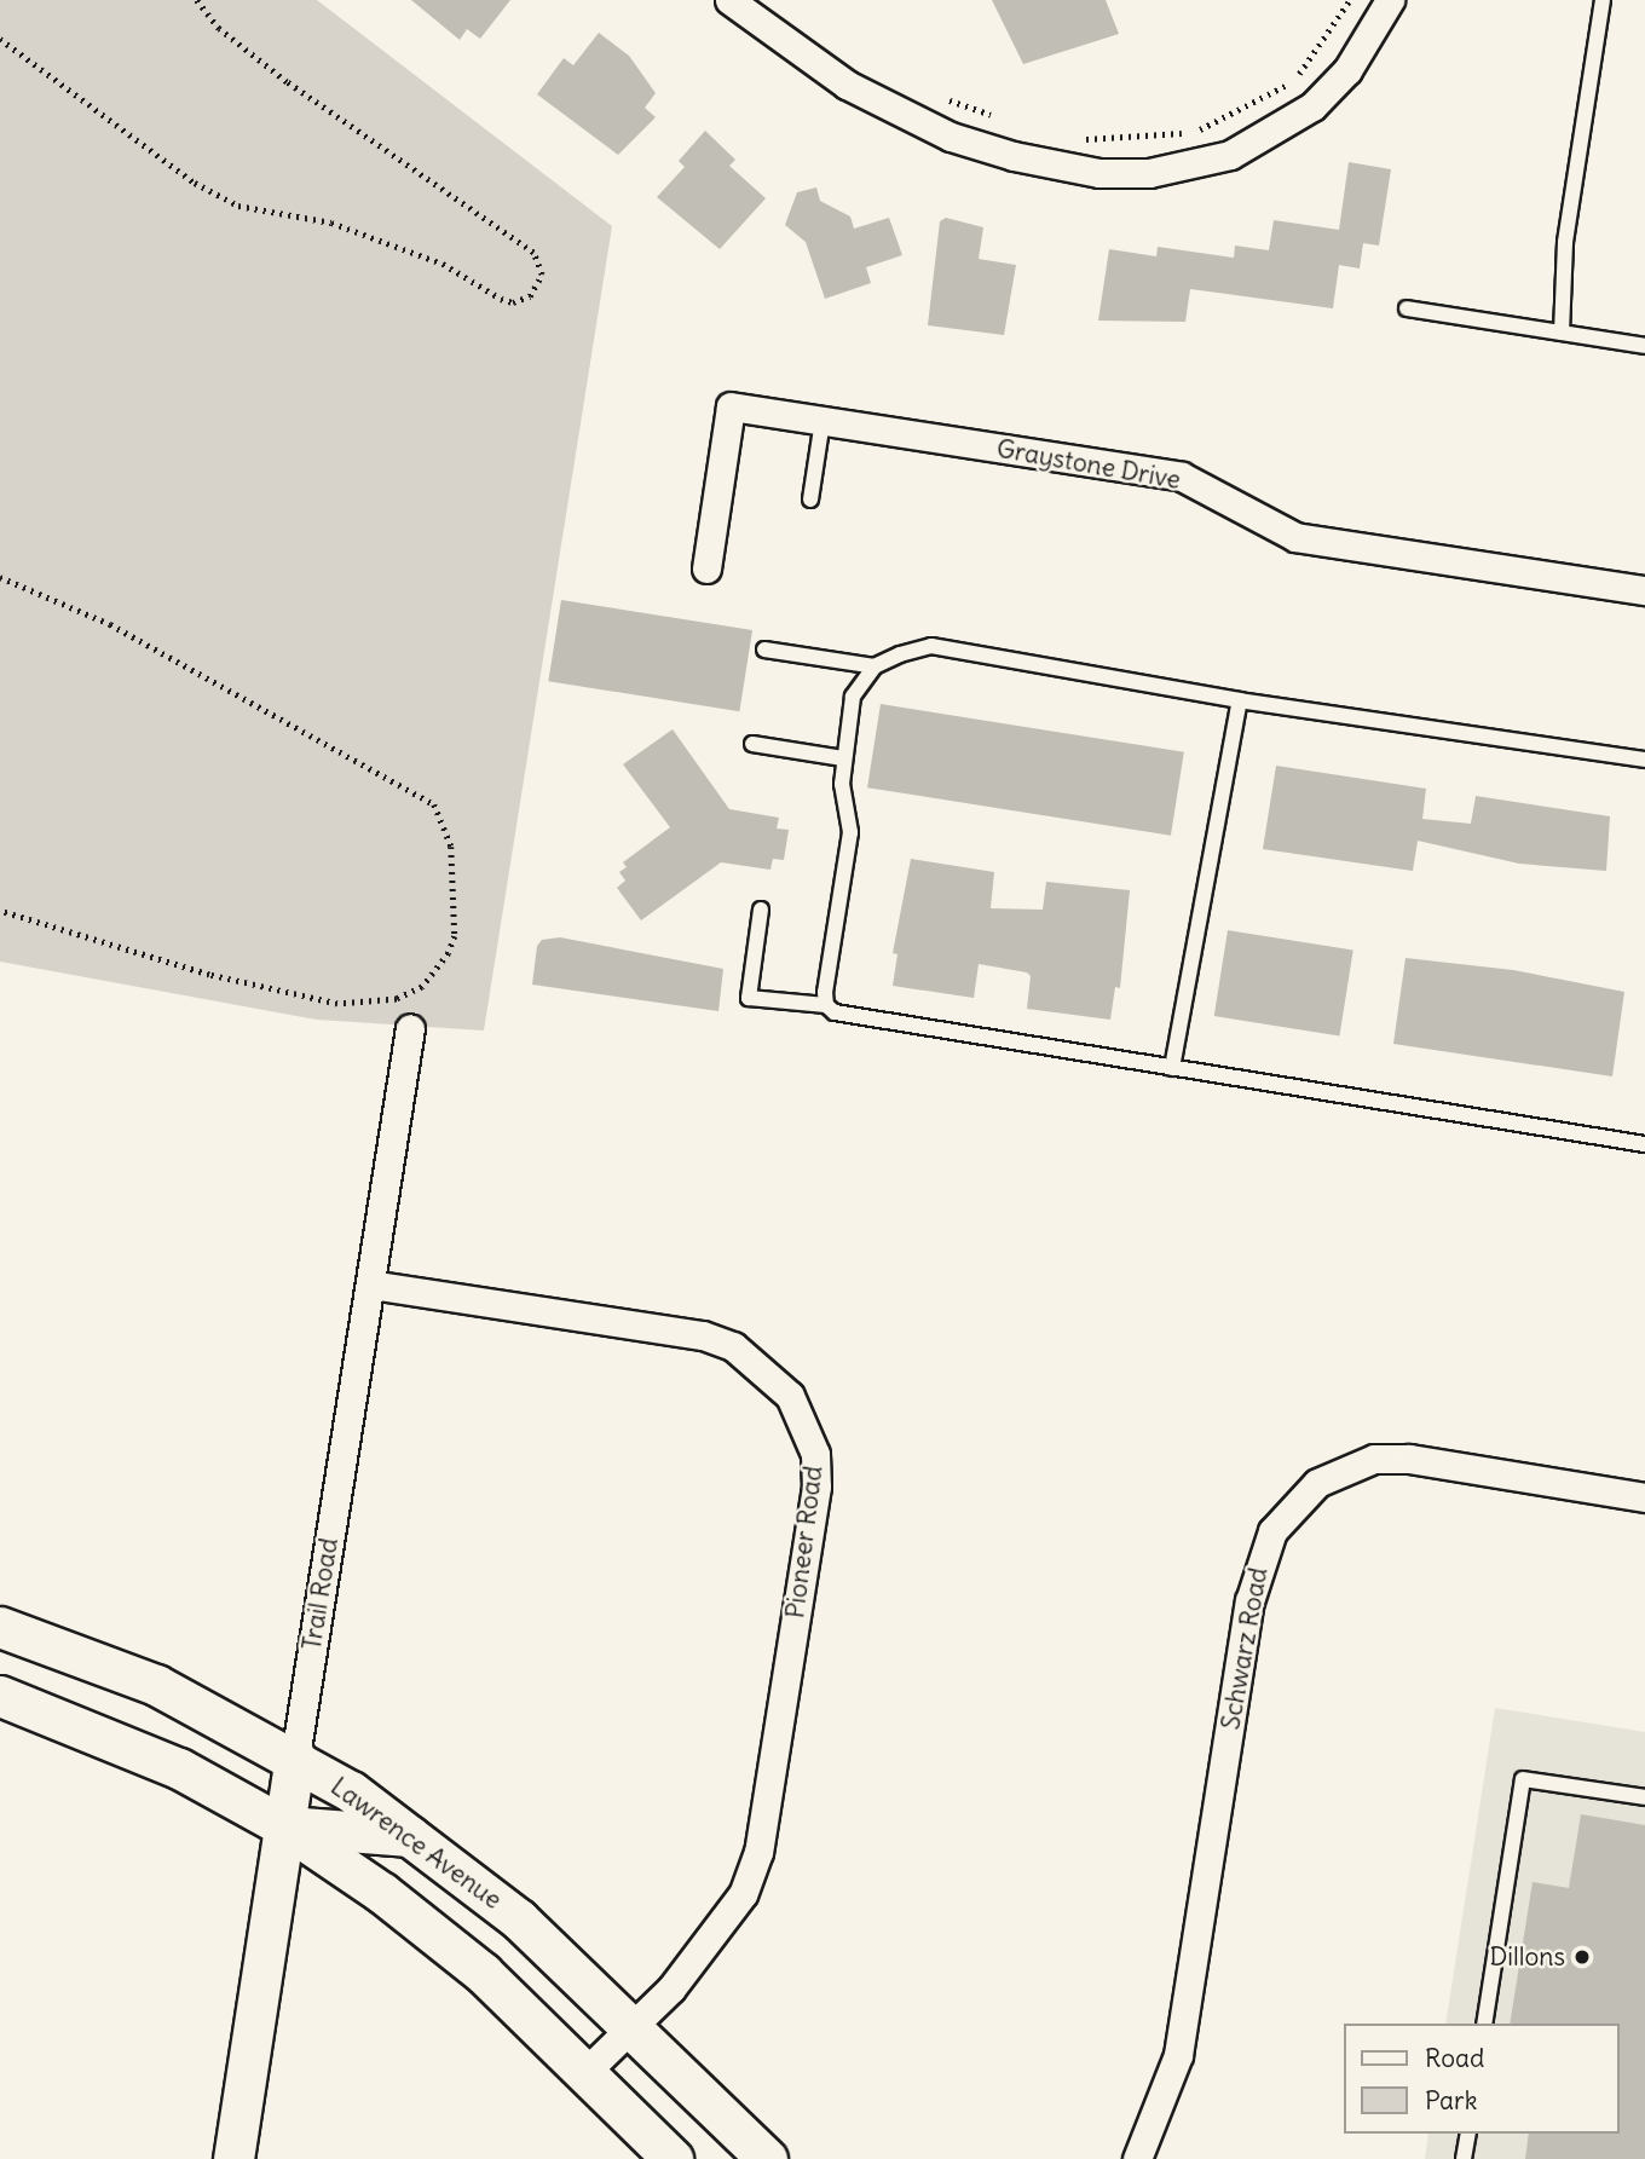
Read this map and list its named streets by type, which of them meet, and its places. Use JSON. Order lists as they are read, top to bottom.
{
  "streets": {
    "street": [
      "Graystone Drive",
      "Pioneer Road",
      "Trail Road",
      "Schwarz Road",
      "Lawrence Avenue"
    ]
  },
  "crossings": [
    ["Pioneer Road", "Trail Road"],
    ["Pioneer Road", "Lawrence Avenue"],
    ["Trail Road", "Lawrence Avenue"]
  ],
  "places": ["Dillons"],
  "legend": ["Road", "Park"]
}
